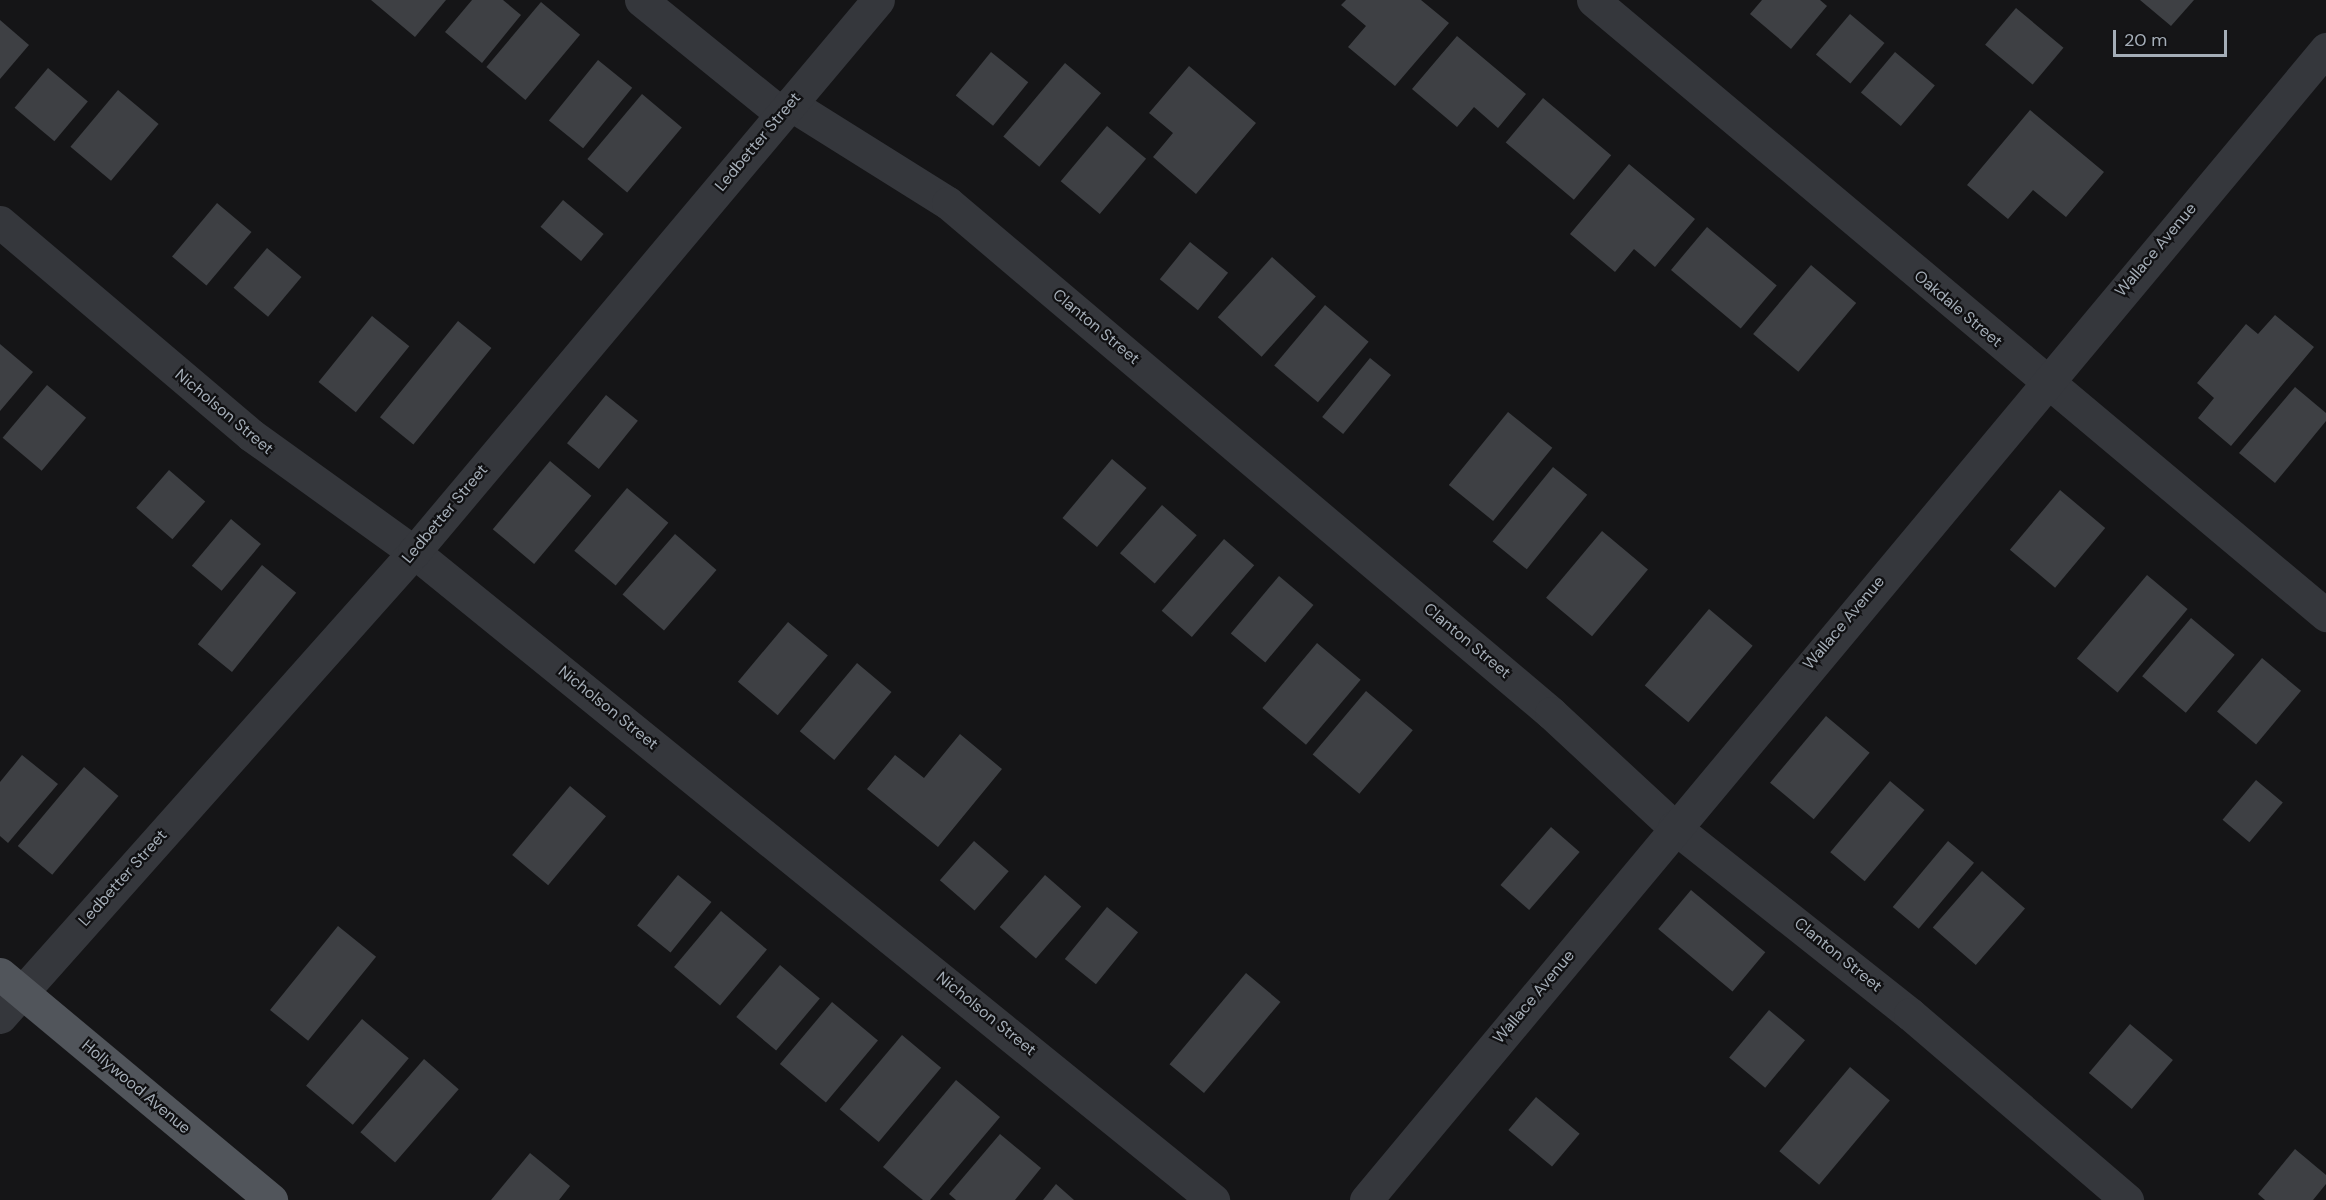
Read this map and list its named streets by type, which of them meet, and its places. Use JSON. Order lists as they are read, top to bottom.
{
  "streets": {
    "main road": ["Hollywood Avenue"],
    "street": [
      "Ledbetter Street",
      "Wallace Avenue",
      "Oakdale Street",
      "Clanton Street",
      "Nicholson Street"
    ]
  },
  "crossings": [
    ["Ledbetter Street", "Clanton Street"],
    ["Ledbetter Street", "Nicholson Street"],
    ["Ledbetter Street", "Hollywood Avenue"],
    ["Wallace Avenue", "Oakdale Street"],
    ["Wallace Avenue", "Clanton Street"]
  ],
  "scale_bar": "20 m"
}
